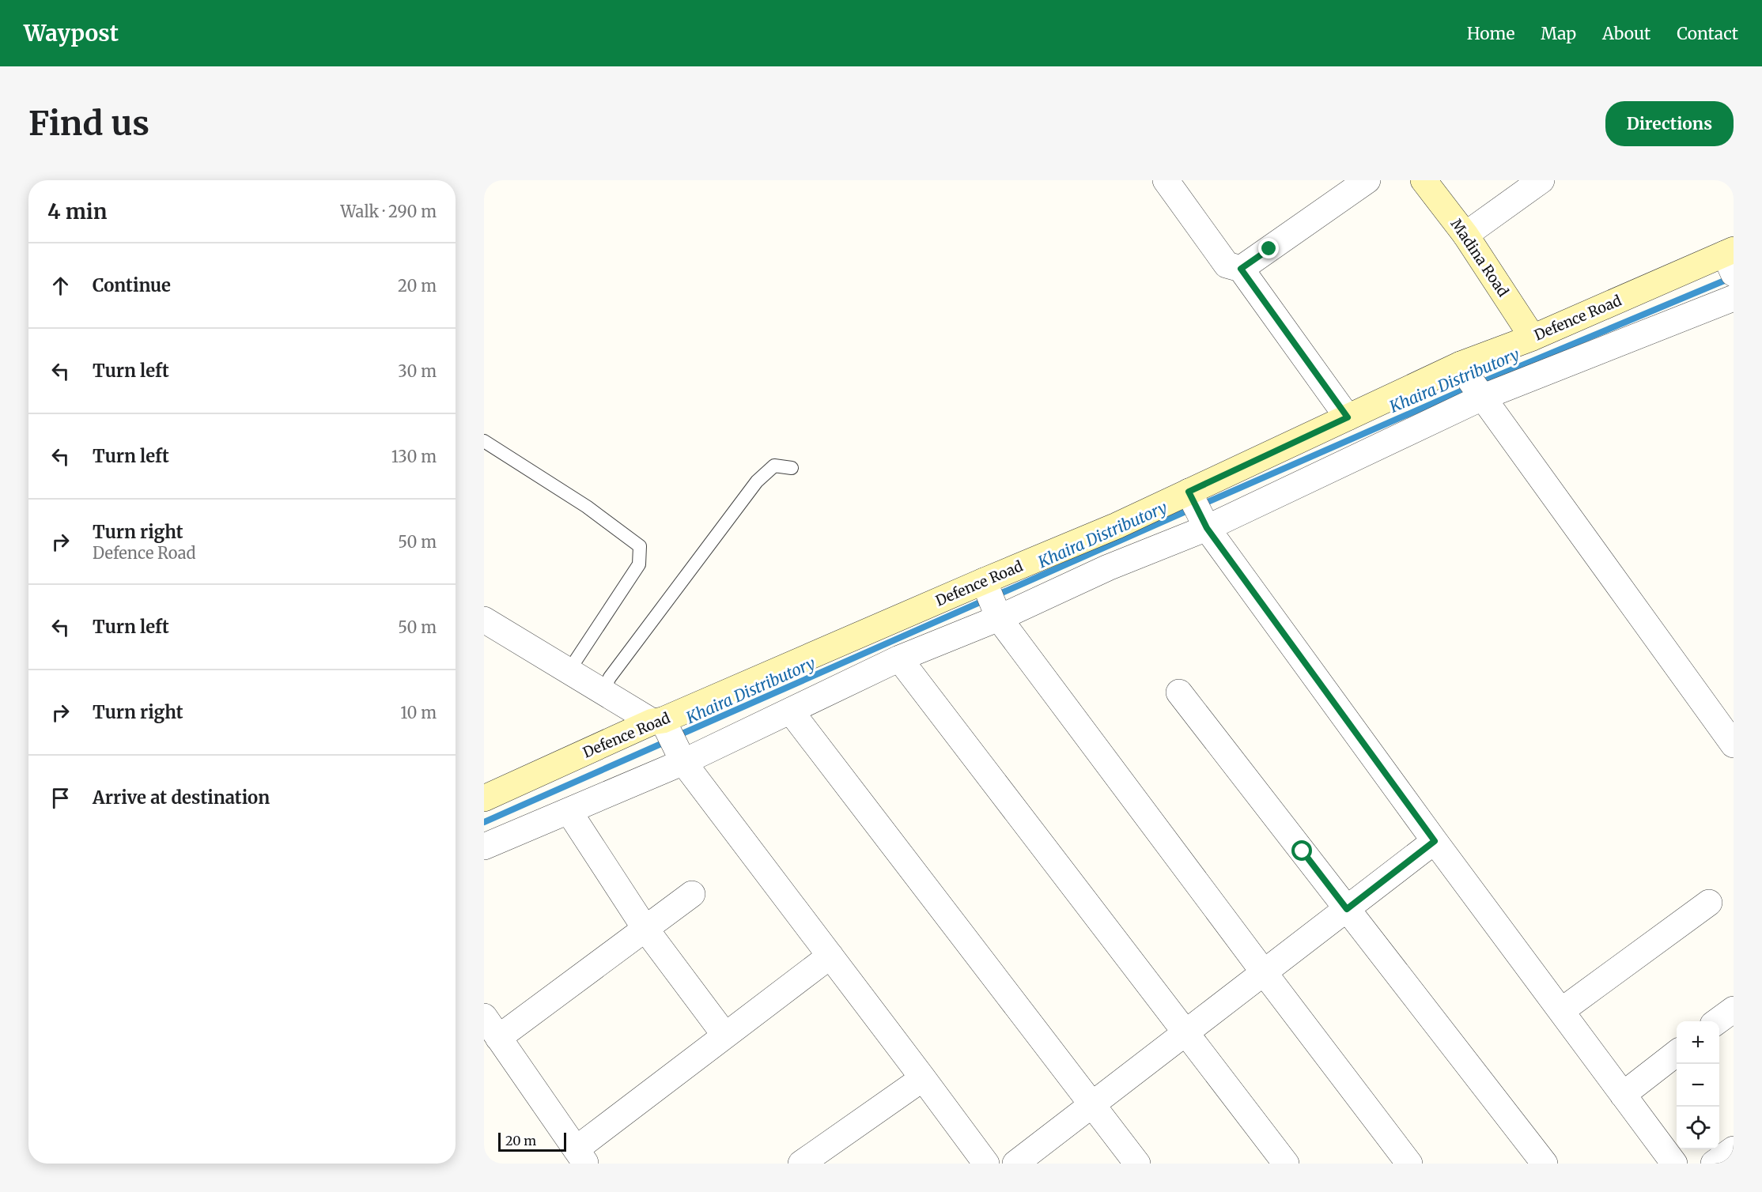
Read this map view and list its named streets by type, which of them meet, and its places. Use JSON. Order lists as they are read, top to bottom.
{
  "streets": {
    "street": ["Madina Road", "Defence Road"]
  },
  "crossings": [
    ["Madina Road", "Defence Road"]
  ],
  "water": ["Khaira Distributory"],
  "scale_bar": "20 m",
  "page": {
    "header": "Waypost",
    "nav": [
      "Home",
      "Map",
      "About",
      "Contact"
    ],
    "buttons": "Directions",
    "title": "Find us",
    "heading": ["4 min", "Walk · 290 m"],
    "list": [
      ["Continue", "20 m"],
      ["Turn left", "30 m"],
      ["Turn left", "130 m"],
      ["Turn right", "Defence Road", "50 m"],
      ["Turn left", "50 m"],
      ["Turn right", "10 m"],
      "Arrive at destination"
    ],
    "map_buttons": ["+", "−"],
    "scale": "20 m"
  }
}
